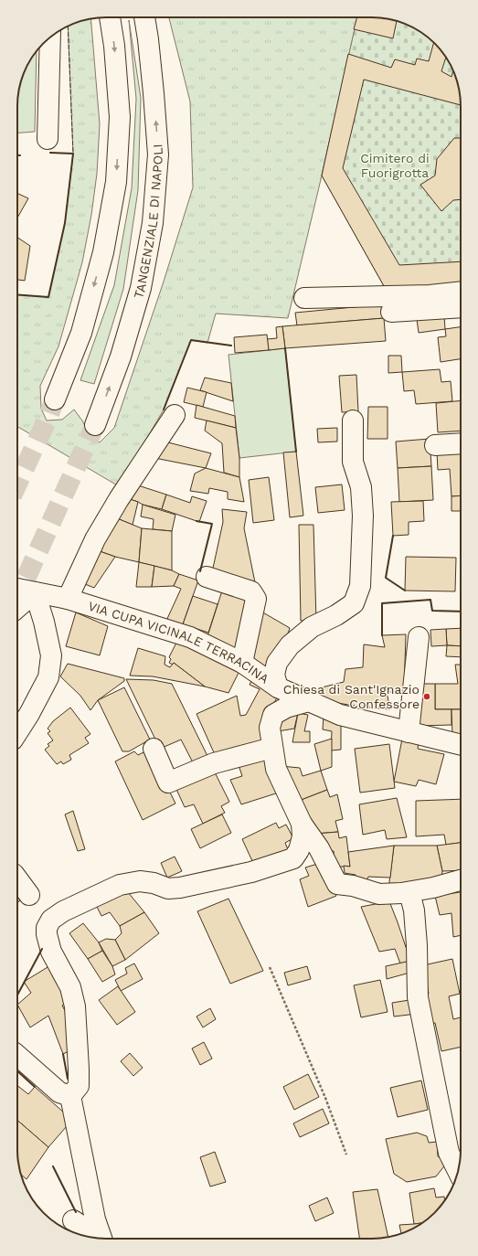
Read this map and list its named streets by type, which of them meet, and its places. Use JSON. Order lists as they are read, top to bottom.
{
  "streets": {
    "main road": ["TANGENZIALE DI NAPOLI", "VIA CUPA VICINALE TERRACINA"]
  },
  "parks": ["Cimitero di Fuorigrotta"],
  "places": ["Chiesa di Sant'Ignazio Confessore"]
}
